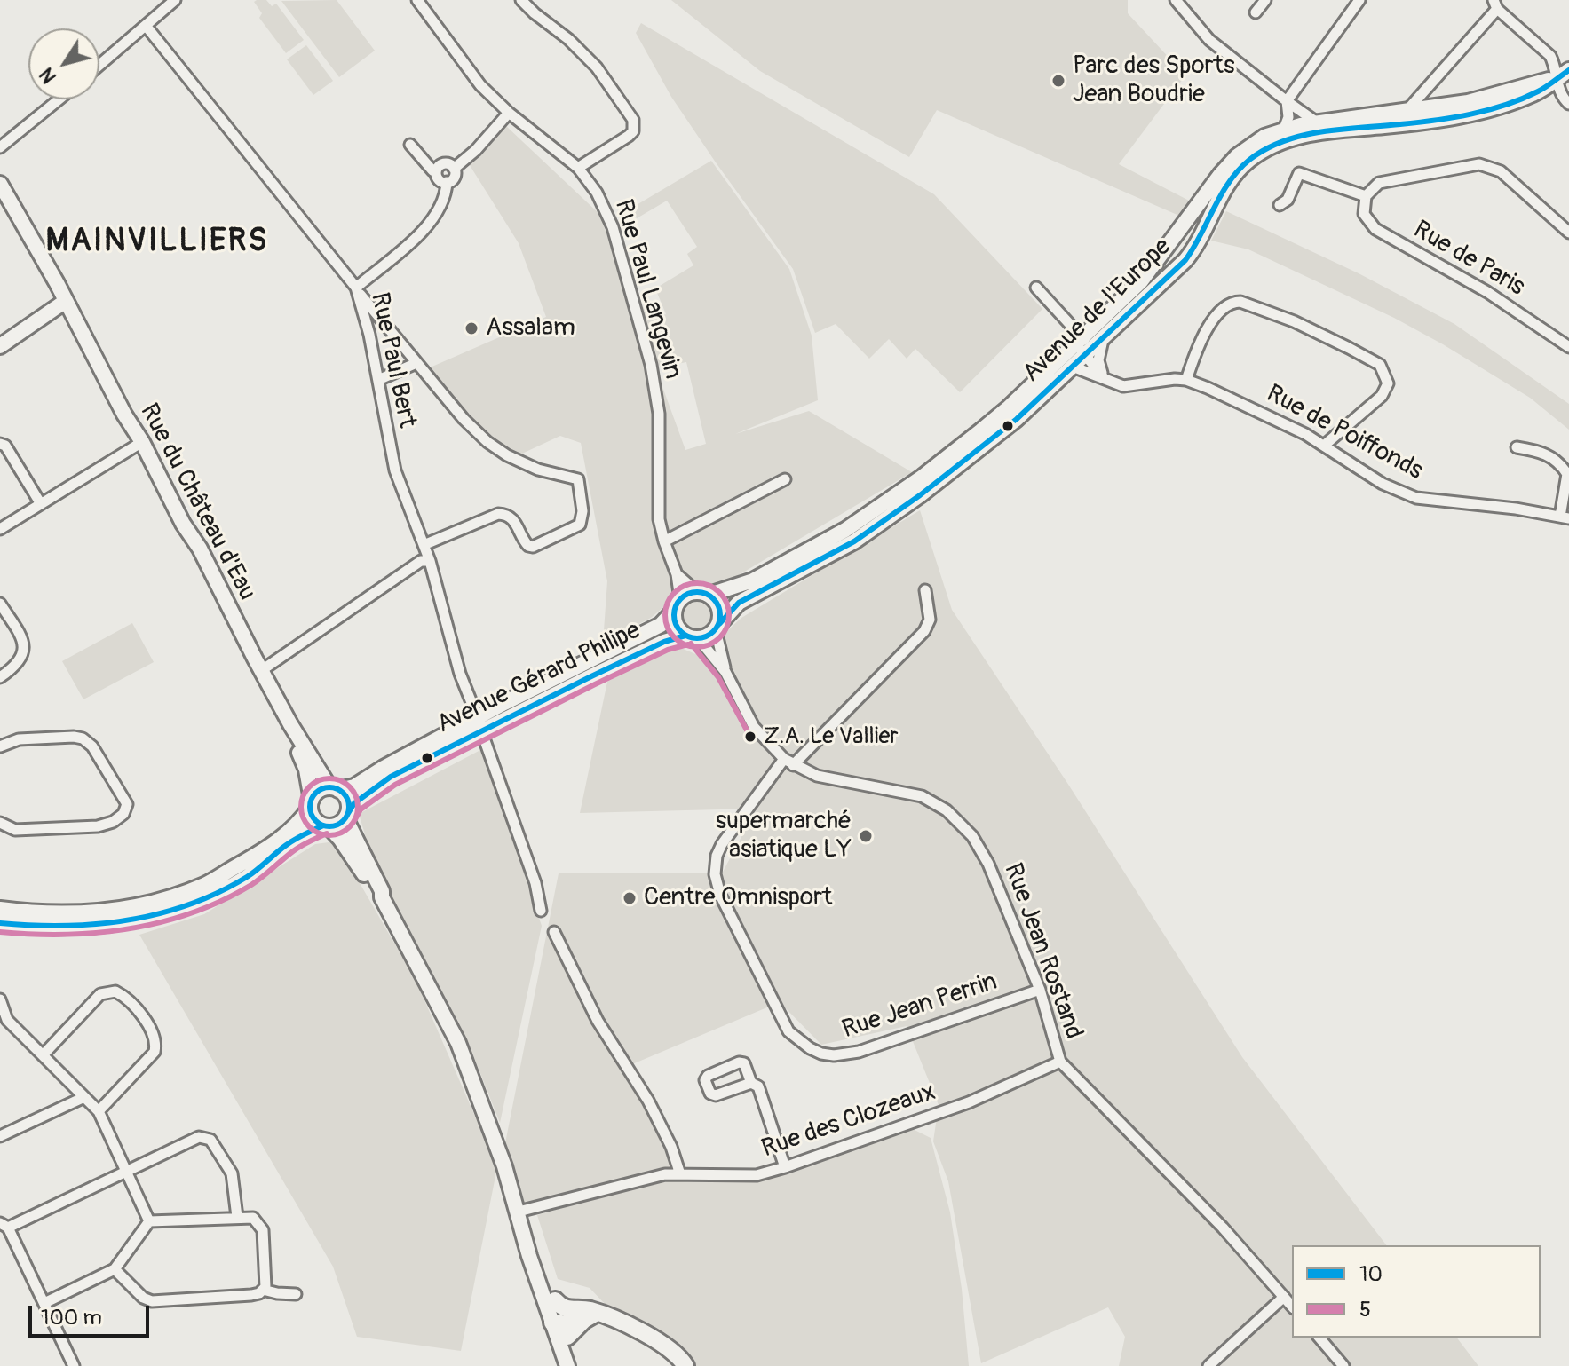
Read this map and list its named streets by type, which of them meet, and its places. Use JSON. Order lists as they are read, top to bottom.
{
  "streets": {
    "main road": ["Avenue de l'Europe", "Rue du Château d'Eau", "Avenue Gérard Philipe"],
    "street": [
      "Rue de Paris",
      "Rue Paul Langevin",
      "Rue Paul Bert",
      "Rue de Poiffonds",
      "Rue Jean Rostand",
      "Rue Jean Perrin",
      "Rue des Clozeaux"
    ]
  },
  "crossings": [
    ["Rue Paul Langevin", "Avenue de l'Europe"],
    ["Rue Paul Langevin", "Avenue Gérard Philipe"],
    ["Rue Paul Langevin", "Rue Jean Rostand"],
    ["Avenue de l'Europe", "Rue de Poiffonds"],
    ["Avenue de l'Europe", "Avenue Gérard Philipe"],
    ["Avenue de l'Europe", "Rue Jean Rostand"],
    ["Rue Paul Bert", "Avenue Gérard Philipe"],
    ["Rue du Château d'Eau", "Avenue Gérard Philipe"],
    ["Avenue Gérard Philipe", "Rue Jean Rostand"],
    ["Rue Jean Rostand", "Rue Jean Perrin"],
    ["Rue Jean Rostand", "Rue des Clozeaux"]
  ],
  "districts": ["MAINVILLIERS"],
  "places": [
    "Parc des Sports Jean Boudrie",
    "Assalam",
    "Z.A. Le Vallier",
    "supermarché asiatique LY",
    "Centre Omnisport"
  ],
  "lines": ["transit line 10", "transit line 5"],
  "legend": ["10", "5"],
  "scale_bar": "100 m",
  "north": "bottom left"
}
